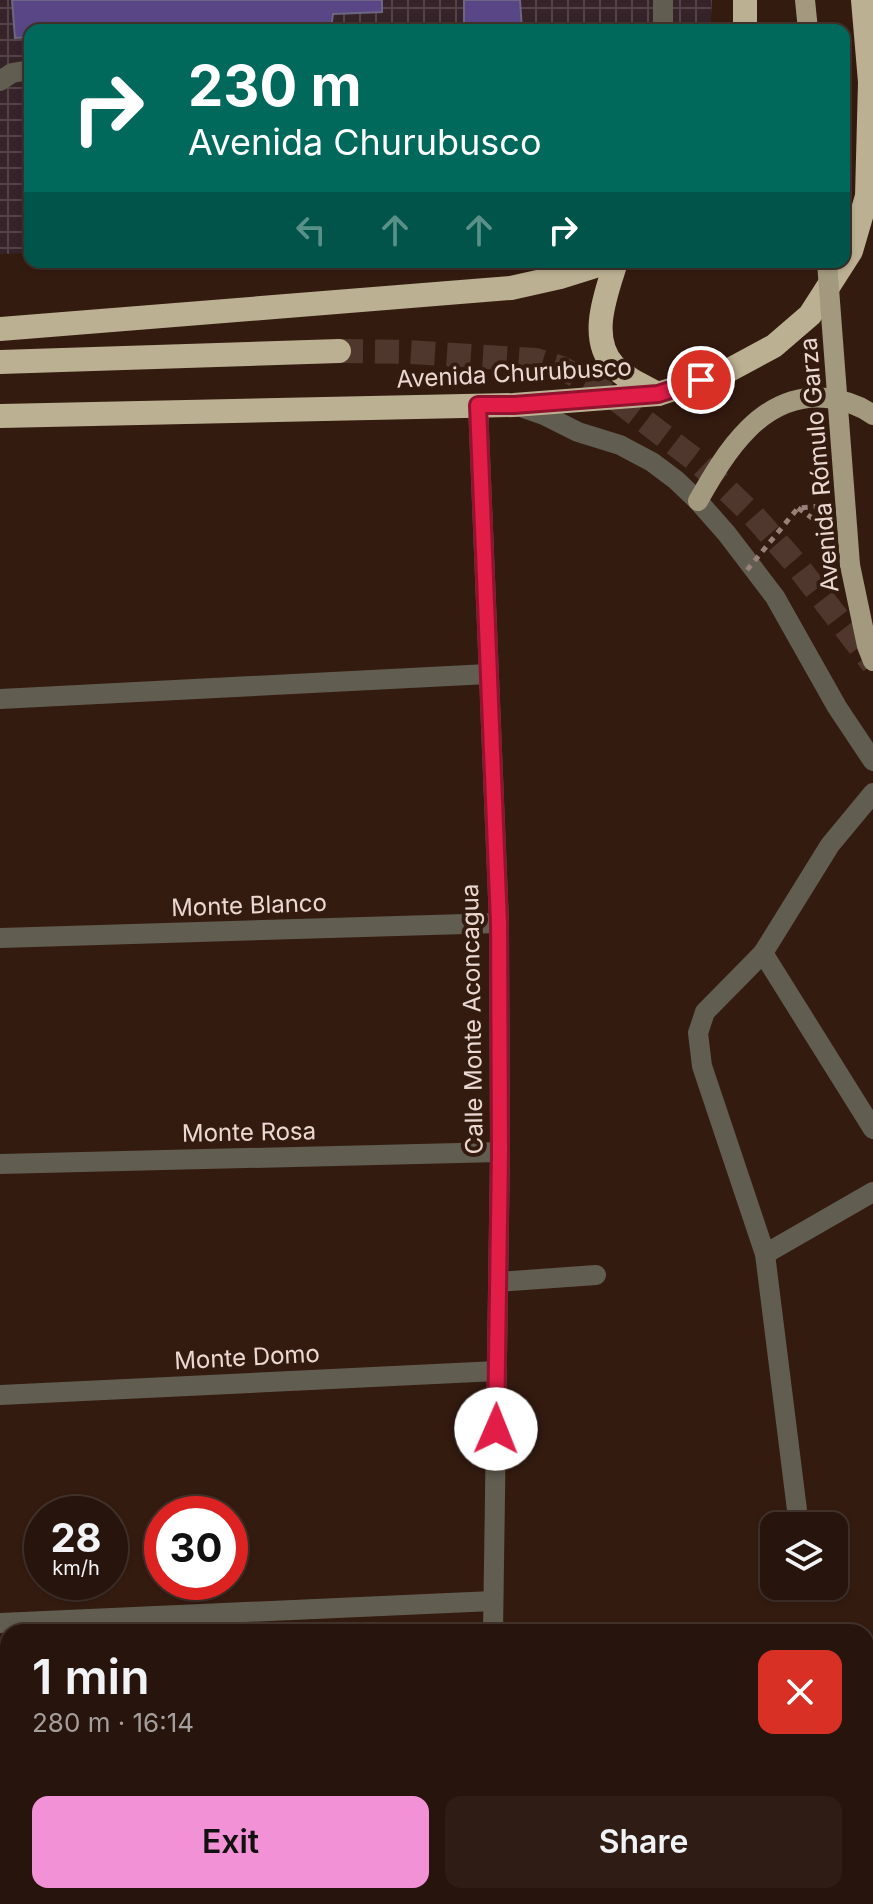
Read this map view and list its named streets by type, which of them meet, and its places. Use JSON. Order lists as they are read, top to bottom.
{
  "streets": {
    "highway": ["Avenida Churubusco"],
    "main road": ["Avenida Rómulo Garza"],
    "street": [
      "Monte Blanco",
      "Calle Monte Aconcagua",
      "Monte Rosa",
      "Monte Domo"
    ]
  },
  "crossings": [
    ["Avenida Churubusco", "Calle Monte Aconcagua"],
    ["Monte Blanco", "Calle Monte Aconcagua"],
    ["Calle Monte Aconcagua", "Monte Rosa"],
    ["Calle Monte Aconcagua", "Monte Domo"]
  ],
  "page": {
    "turn": ["230 m", "Avenida Churubusco"],
    "speed": "28 km/h",
    "limit": "30",
    "heading": ["1 min", "280 m · 16:14"],
    "buttons": ["Exit", "Share"]
  }
}
